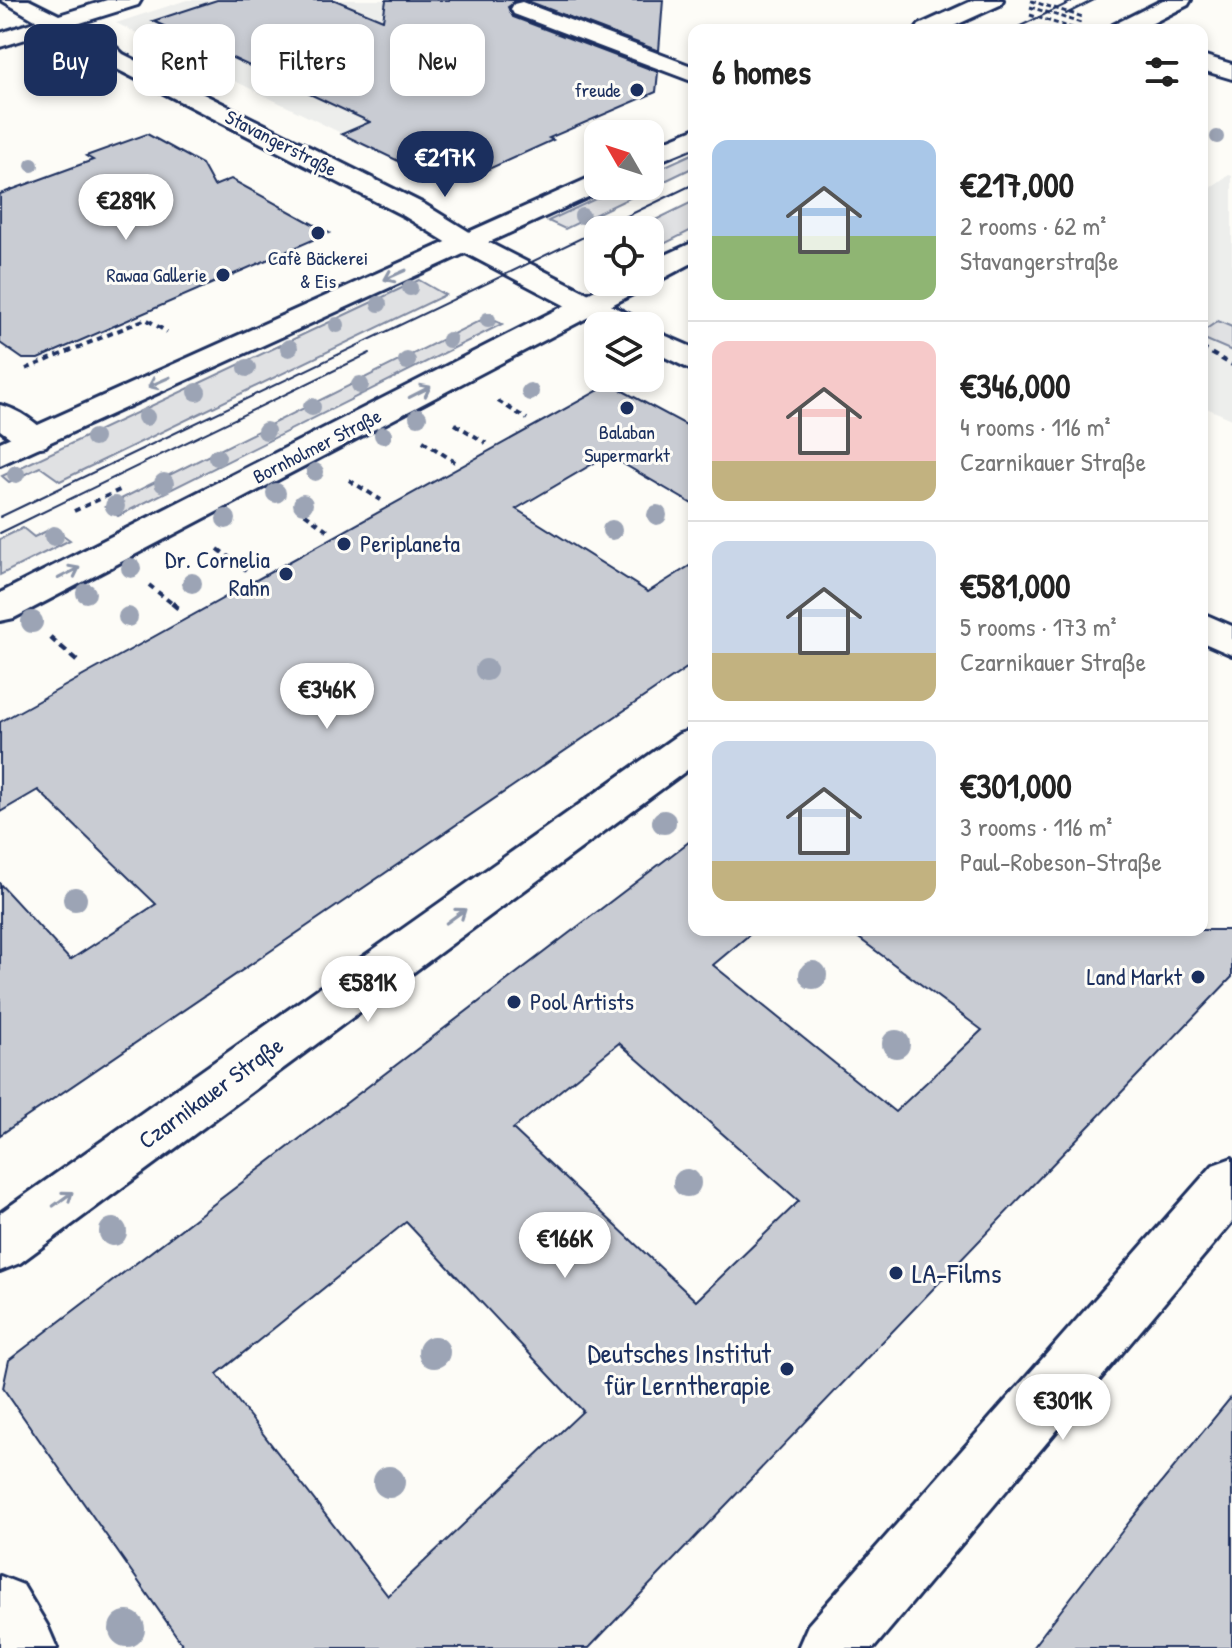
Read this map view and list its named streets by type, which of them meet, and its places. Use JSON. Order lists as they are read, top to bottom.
{
  "streets": {
    "street": ["Stavangerstraße", "Bornholmer Straße", "Czarnikauer Straße"]
  },
  "crossings": [
    ["Stavangerstraße", "Bornholmer Straße"]
  ],
  "one_way": ["Czarnikauer Straße"],
  "places": [
    "freude",
    "Cafè Bäckerei & Eis",
    "Rawaa Gallerie",
    "Balaban Supermarkt",
    "Periplaneta",
    "Dr. Cornelia Rahn",
    "Land Markt",
    "Pool Artists",
    "LA-Films",
    "Deutsches Institut für Lerntherapie"
  ],
  "north": "top left",
  "page": {
    "chip": [
      "Buy",
      "Rent",
      "Filters",
      "New"
    ],
    "heading": "6 homes",
    "list": [
      {
        "name": "€217,000",
        "note": "2 rooms · 62 m² · Stavangerstraße"
      },
      {
        "name": "€346,000",
        "note": "4 rooms · 116 m² · Czarnikauer Straße"
      },
      {
        "name": "€581,000",
        "note": "5 rooms · 173 m² · Czarnikauer Straße"
      },
      {
        "name": "€301,000",
        "note": "3 rooms · 116 m² · Paul-Robeson-Straße"
      }
    ],
    "price": [
      "€217K",
      "€289K",
      "€346K",
      "€581K",
      "€166K",
      "€301K"
    ]
  }
}
